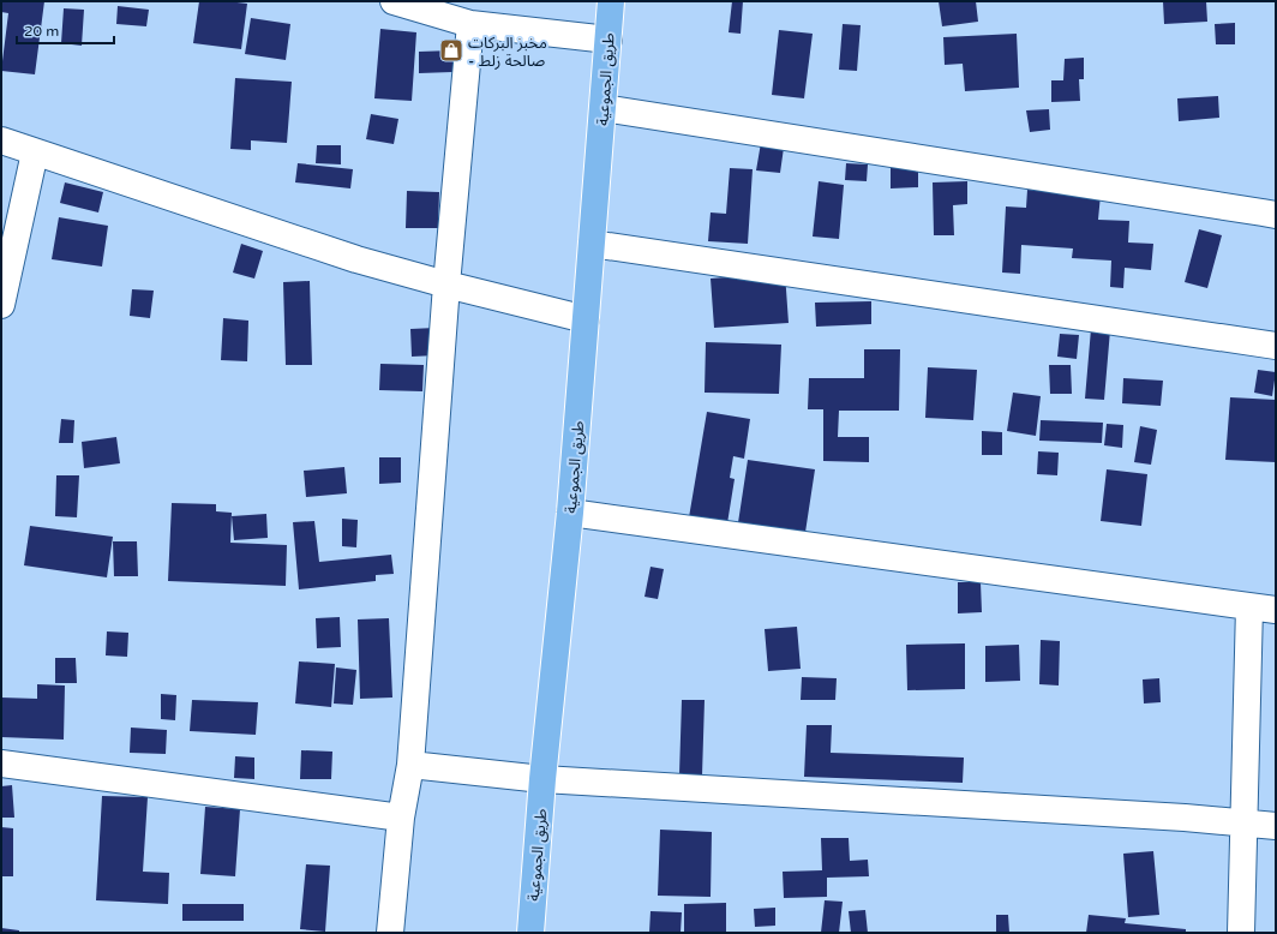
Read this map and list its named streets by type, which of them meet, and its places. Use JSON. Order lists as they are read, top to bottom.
{
  "streets": {
    "main road": ["طريق الجموعية"]
  },
  "places": {
    "shop": ["مخبز البركات - صالحة زلط"]
  },
  "scale_bar": "20 m"
}
